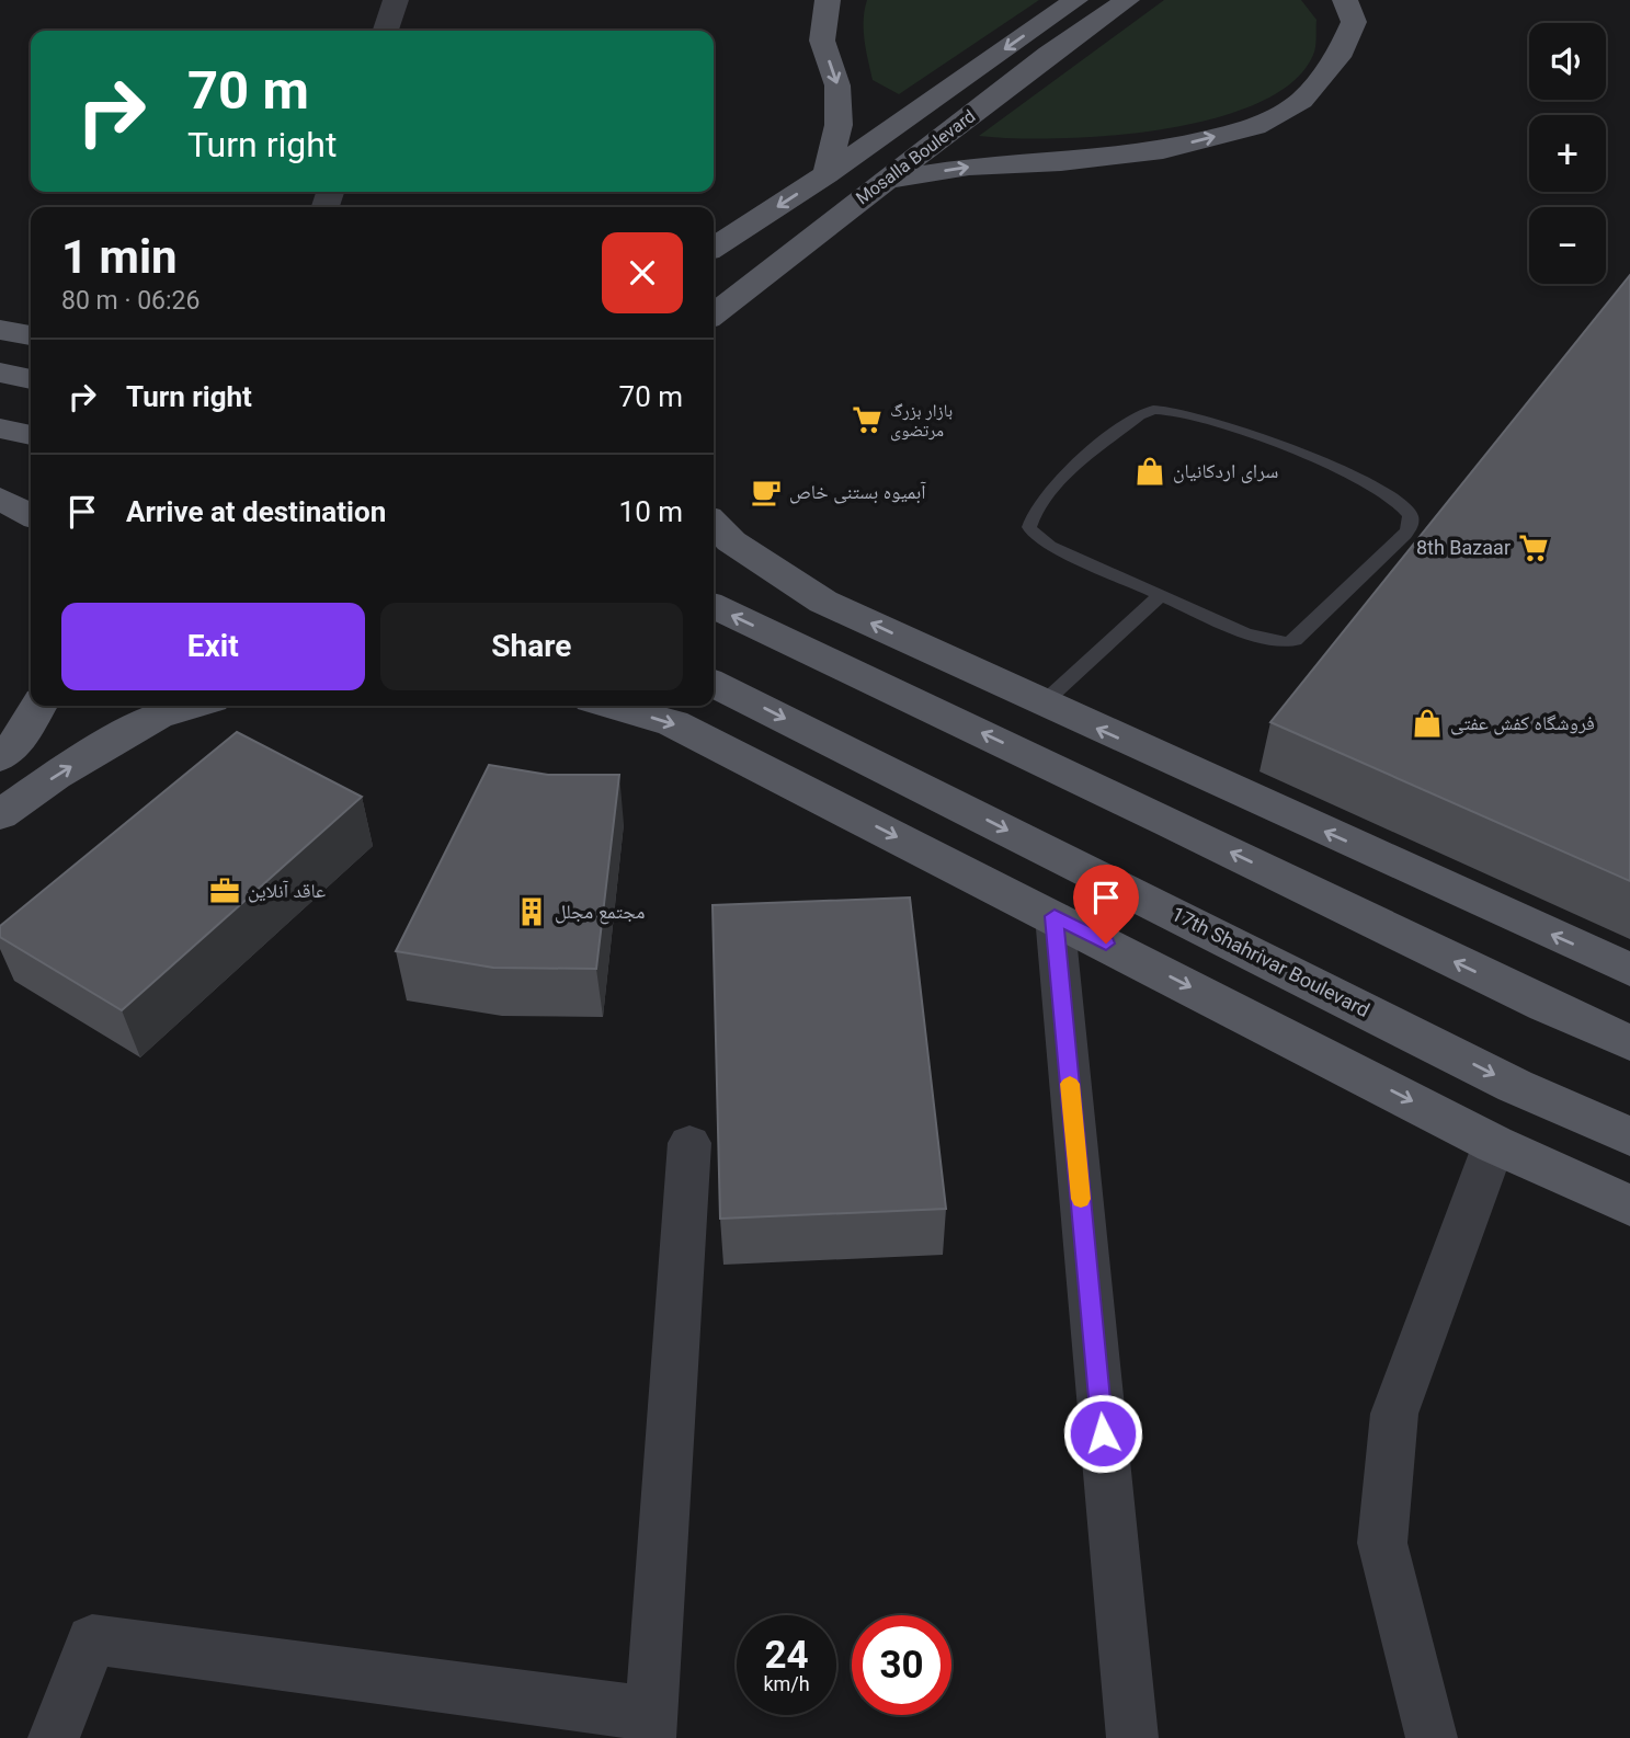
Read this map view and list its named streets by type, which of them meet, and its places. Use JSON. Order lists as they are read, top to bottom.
{
  "streets": {
    "main road": ["Mosalla Boulevard", "17th Shahrivar Boulevard"]
  },
  "places": {
    "supermarket": ["بازار بزرگ مرتضوی", "8th Bazaar"],
    "shop": ["سرای اردکانیان", "فروشگاه کفش عفتی"],
    "cafe": ["آبمیوه بستنی خاص"],
    "office": ["عاقد آنلاین"],
    "building": ["مجتمع مجلل"]
  },
  "page": {
    "map_buttons": ["+", "−"],
    "turn": ["70 m", "Turn right"],
    "heading": ["1 min", "80 m · 06:26"],
    "list": [
      {
        "name": "Turn right",
        "value": "70 m"
      },
      {
        "name": "Arrive at destination",
        "value": "10 m"
      }
    ],
    "buttons": ["Exit", "Share"],
    "speed": "24 km/h",
    "limit": "30"
  }
}
